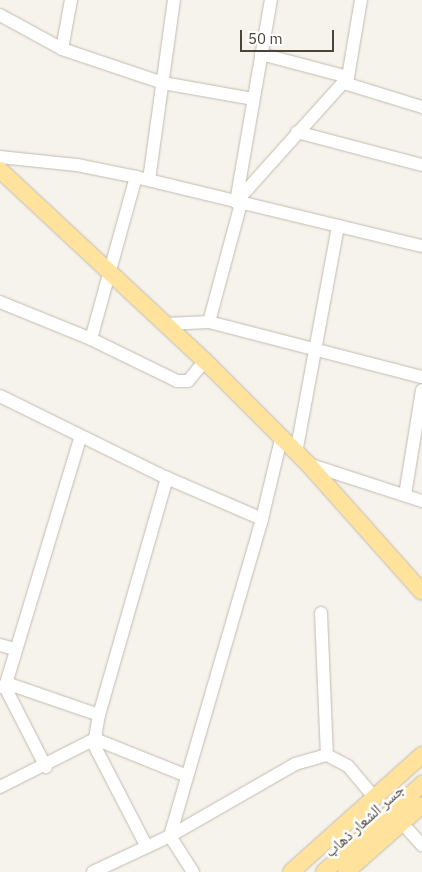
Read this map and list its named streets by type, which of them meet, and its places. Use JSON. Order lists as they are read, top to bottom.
{
  "streets": {
    "main road": ["جسر الشعار ذهاب"]
  },
  "scale_bar": "50 m"
}
